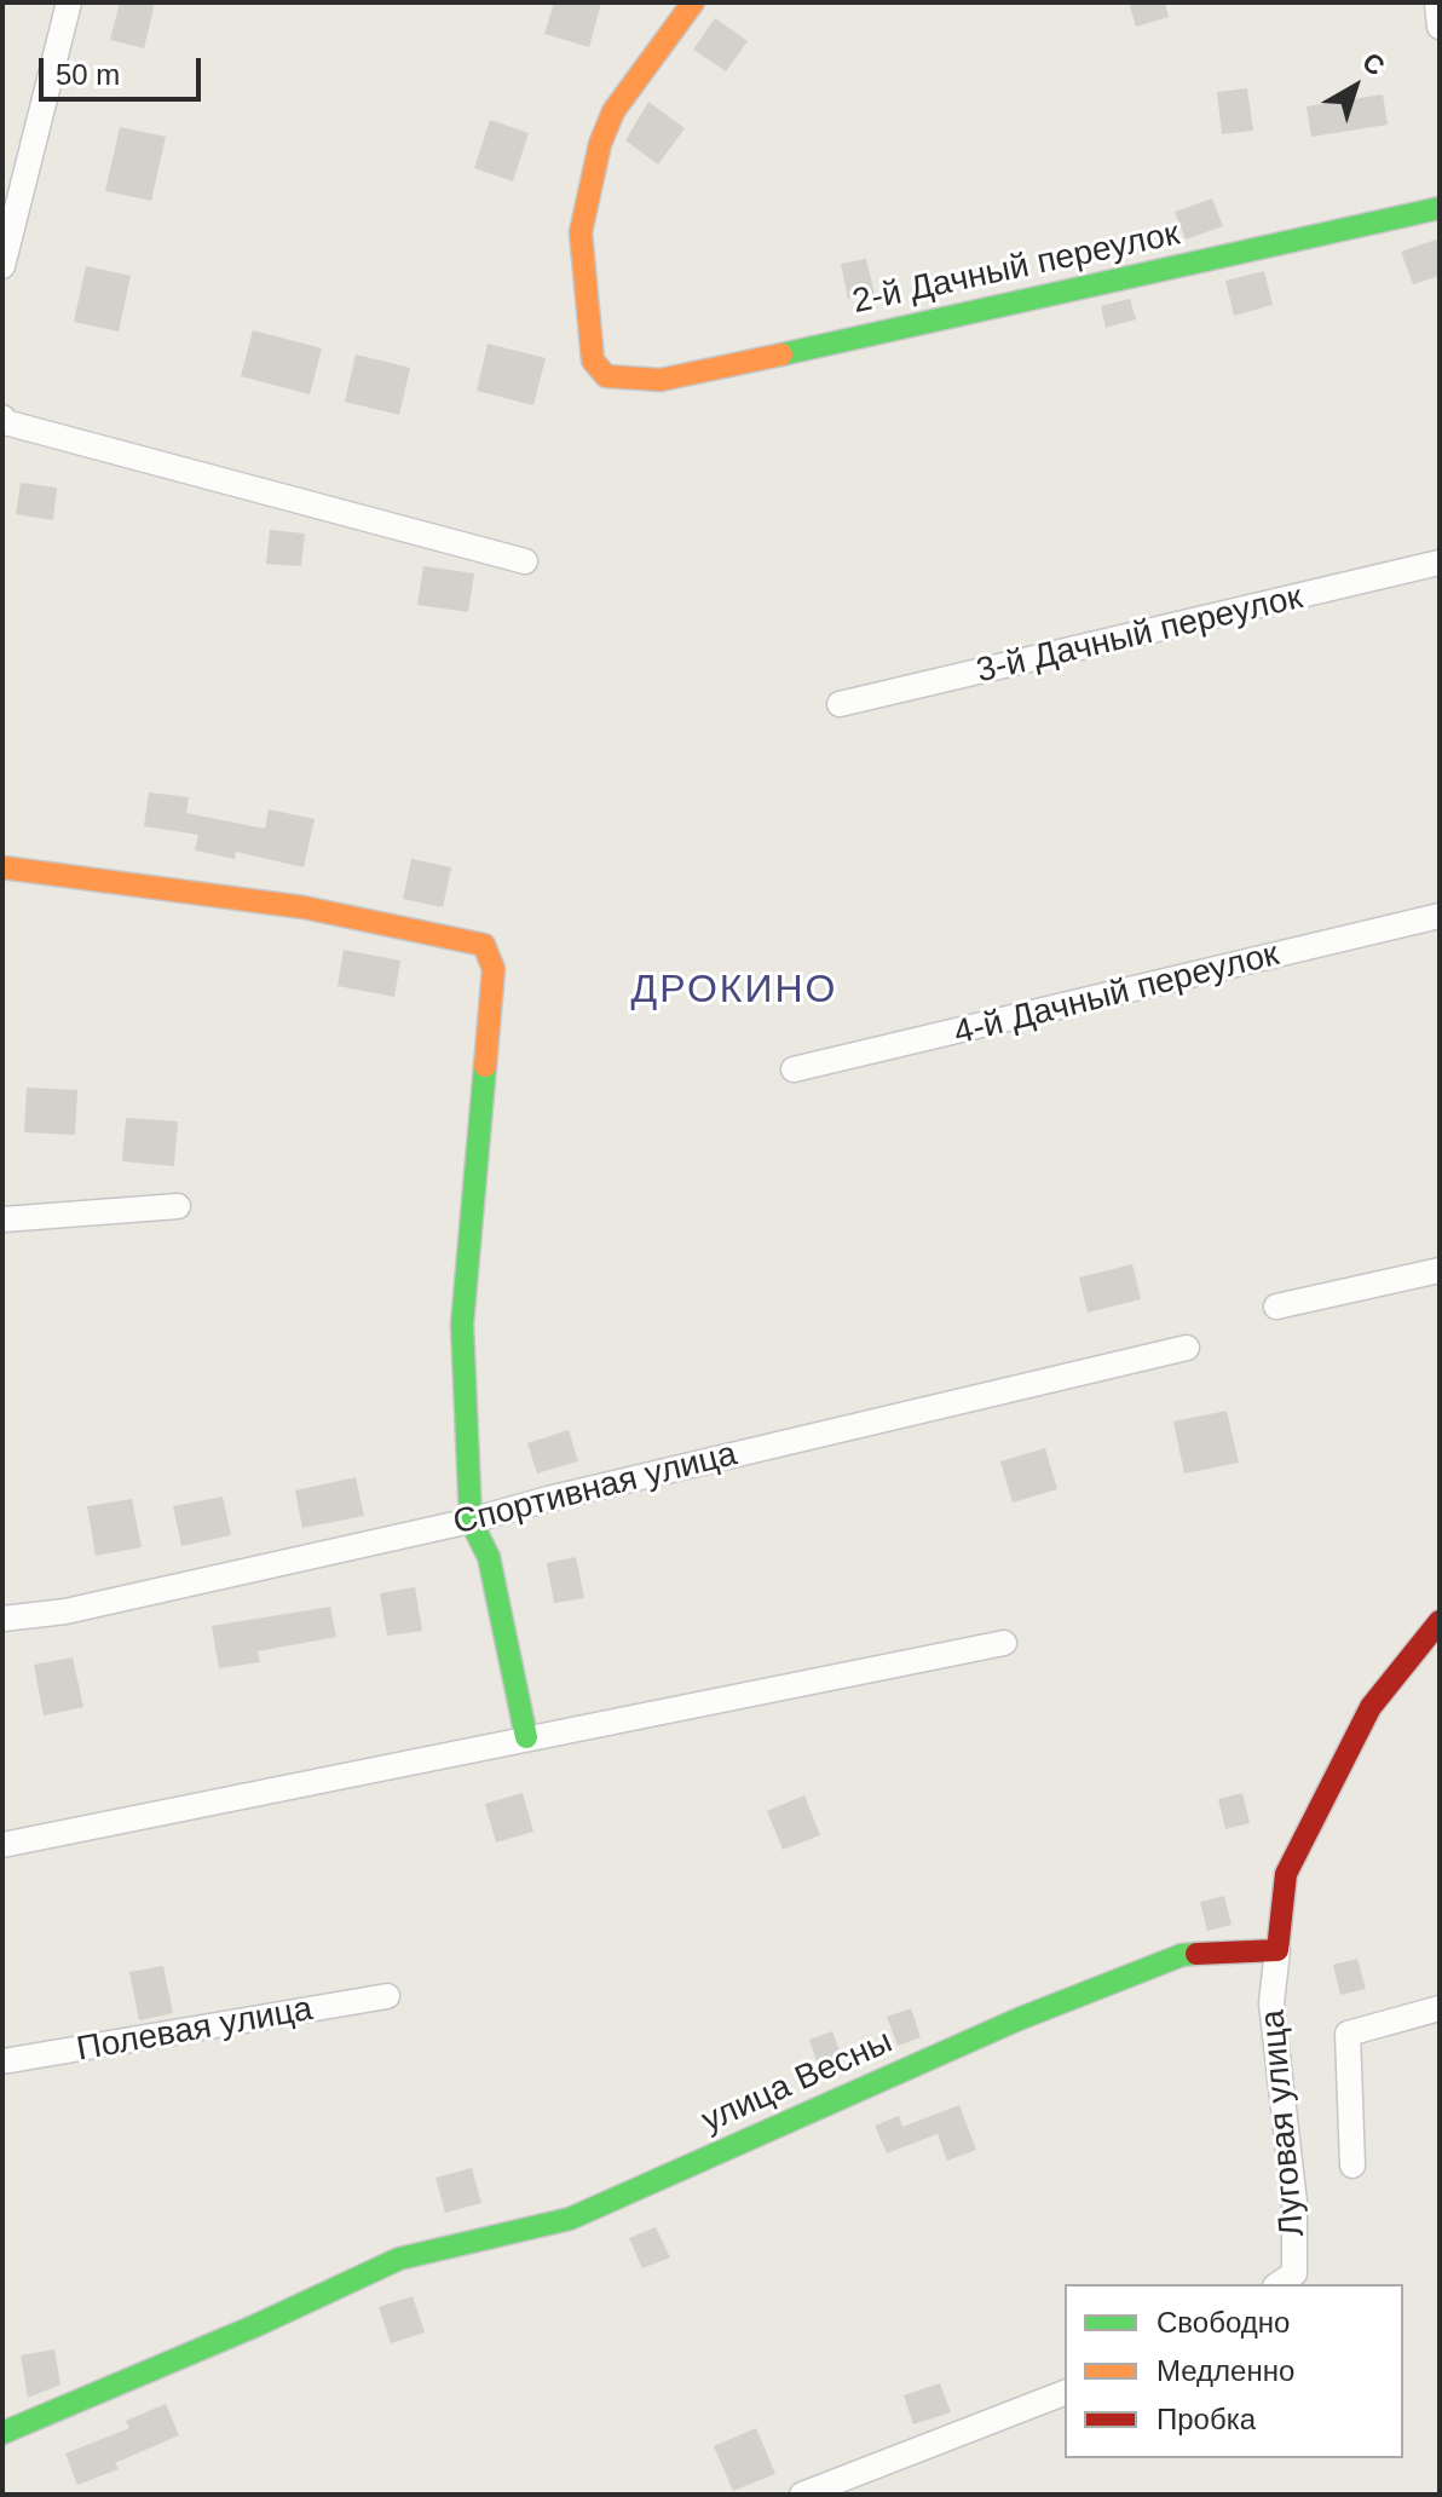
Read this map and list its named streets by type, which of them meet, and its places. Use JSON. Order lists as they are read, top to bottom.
{
  "streets": {
    "street": [
      "2-й Дачный переулок",
      "3-й Дачный переулок",
      "4-й Дачный переулок",
      "Спортивная улица",
      "Полевая улица",
      "улица Весны",
      "Луговая улица"
    ]
  },
  "crossings": [
    ["улица Весны", "Луговая улица"]
  ],
  "districts": ["ДРОКИНО"],
  "legend": ["Свободно", "Медленно", "Пробка"],
  "scale_bar": "50 m",
  "north": "top right"
}
